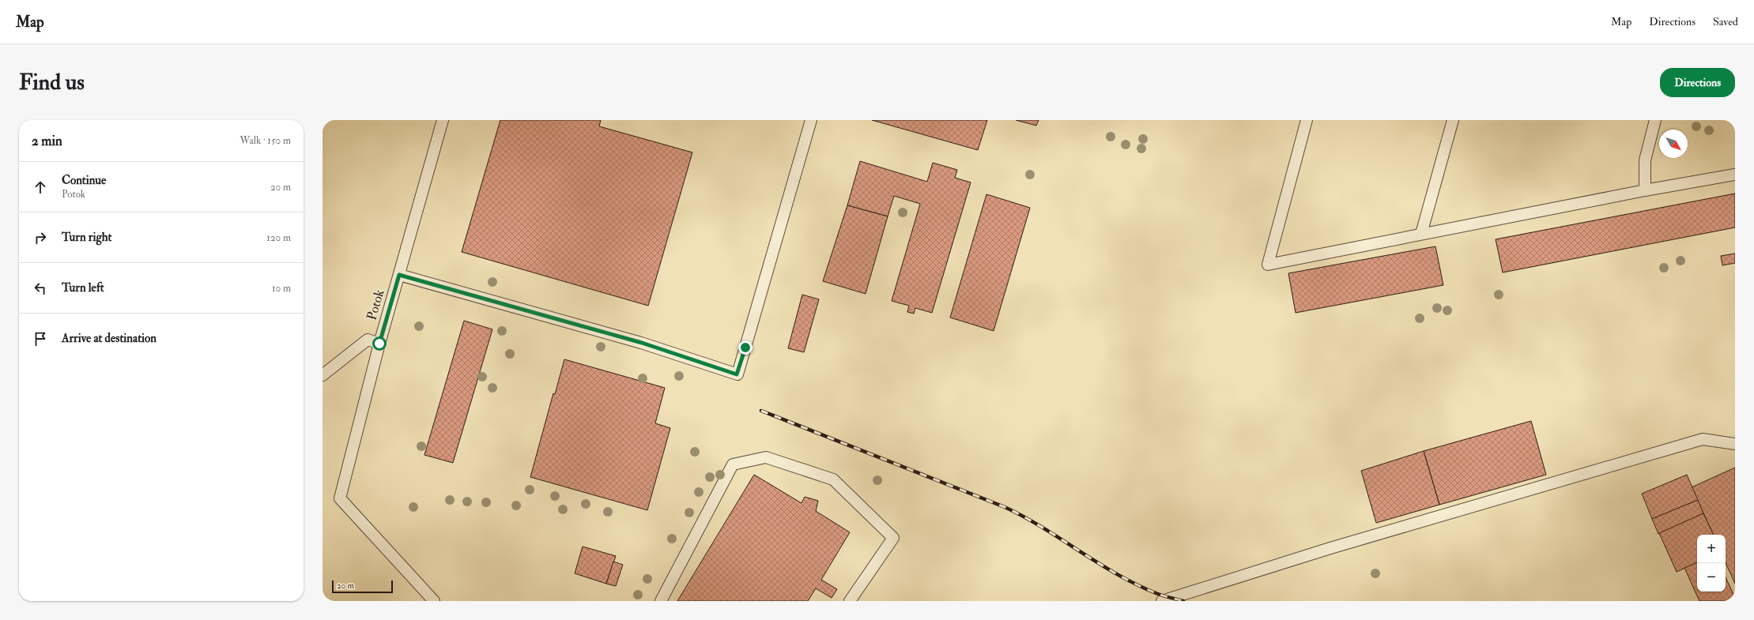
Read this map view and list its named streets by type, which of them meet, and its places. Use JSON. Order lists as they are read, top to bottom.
{
  "streets": {
    "lane": ["Potok"]
  },
  "scale_bar": "20 m",
  "north": "bottom right",
  "page": {
    "header": "Map",
    "nav": ["Map", "Directions", "Saved"],
    "buttons": "Directions",
    "title": "Find us",
    "heading": ["2 min", "Walk · 150 m"],
    "list": [
      ["Continue", "Potok", "20 m"],
      ["Turn right", "120 m"],
      ["Turn left", "10 m"],
      "Arrive at destination"
    ],
    "map_buttons": ["+", "−"],
    "scale": "20 m"
  }
}
